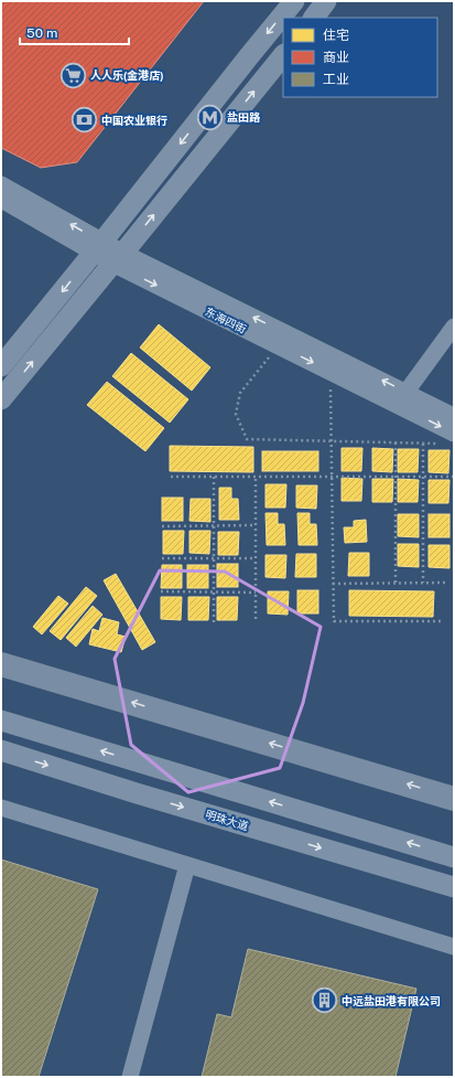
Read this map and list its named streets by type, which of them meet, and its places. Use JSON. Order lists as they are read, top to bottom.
{
  "streets": {
    "street": ["东海四街", "明珠大道"]
  },
  "places": {
    "supermarket": ["人人乐(金港店)"],
    "metro station": ["盐田路"],
    "bank": ["中国农业银行"],
    "building": ["中远盐田港有限公司"]
  },
  "legend": ["住宅", "商业", "工业"],
  "scale_bar": "50 m"
}
